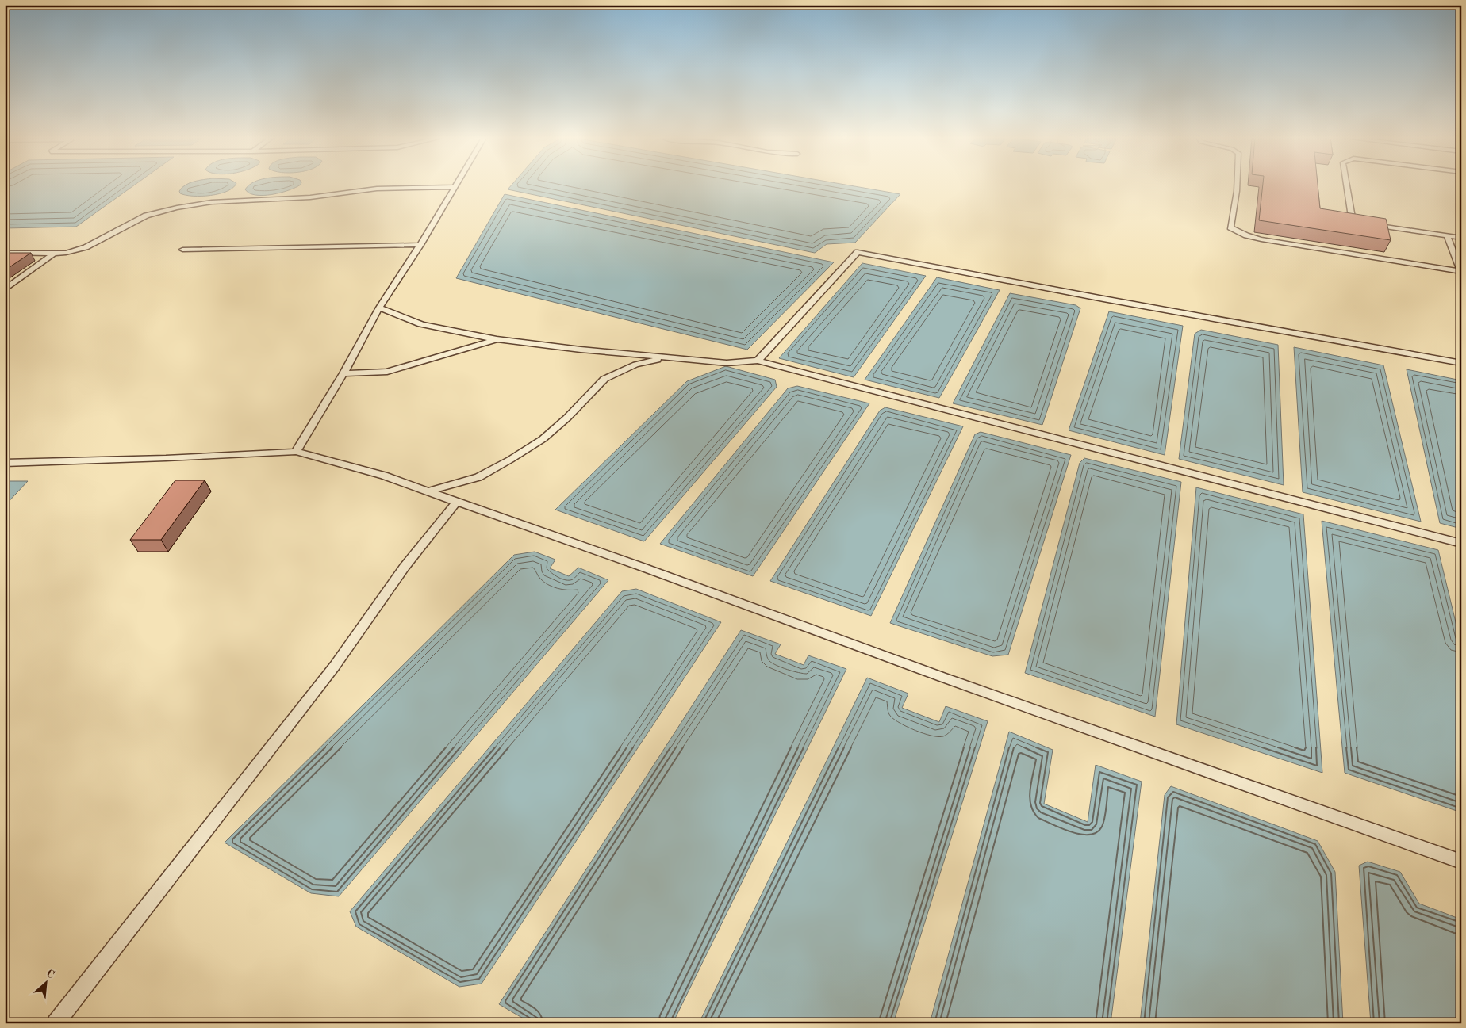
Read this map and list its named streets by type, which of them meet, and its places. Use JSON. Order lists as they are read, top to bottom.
{
  "north": "top right"
}
